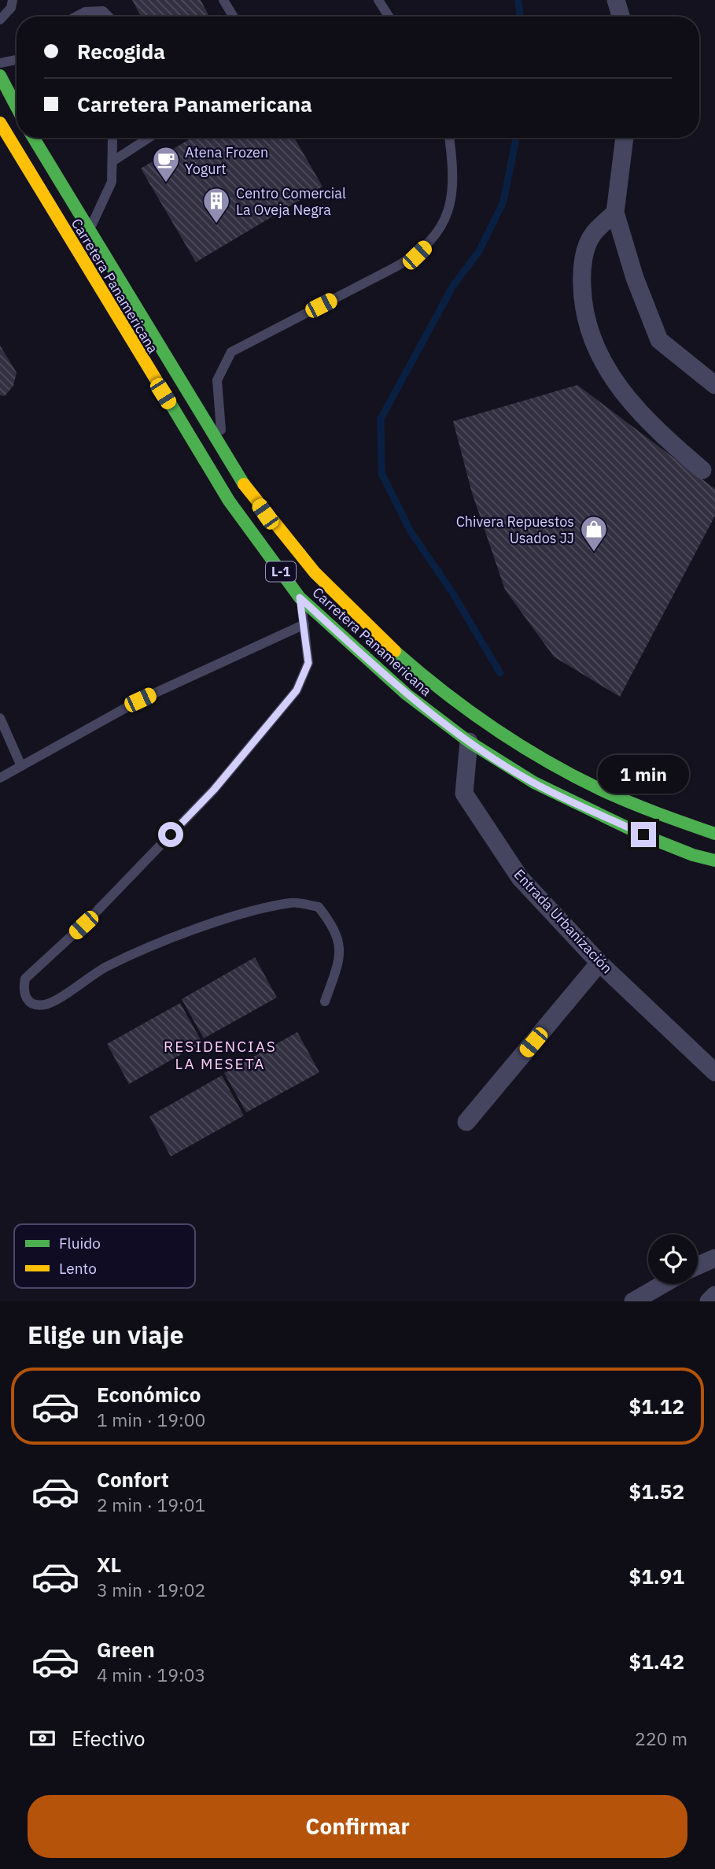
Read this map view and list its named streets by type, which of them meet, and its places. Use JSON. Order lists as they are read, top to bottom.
{
  "streets": {
    "main road": ["Carretera Panamericana", "L-1"],
    "street": ["Entrada Urbanización"]
  },
  "crossings": [
    ["Carretera Panamericana", "Entrada Urbanización"]
  ],
  "districts": ["RESIDENCIAS LA MESETA"],
  "places": {
    "cafe": ["Atena Frozen Yogurt"],
    "building": ["Centro Comercial La Oveja Negra"],
    "shop": ["Chivera Repuestos Usados JJ"]
  },
  "legend": ["Fluido", "Lento"],
  "page": {
    "banner": ["Recogida", "Carretera Panamericana"],
    "bubble": "1 min",
    "heading": "Elige un viaje",
    "list": [
      {
        "name": "Económico",
        "note": "1 min · 19:00",
        "value": "$1.12"
      },
      {
        "name": "Confort",
        "note": "2 min · 19:01",
        "value": "$1.52"
      },
      {
        "name": "XL",
        "note": "3 min · 19:02",
        "value": "$1.91"
      },
      {
        "name": "Green",
        "note": "4 min · 19:03",
        "value": "$1.42"
      }
    ],
    "pay": ["Efectivo", "220 m"],
    "buttons": "Confirmar"
  }
}
